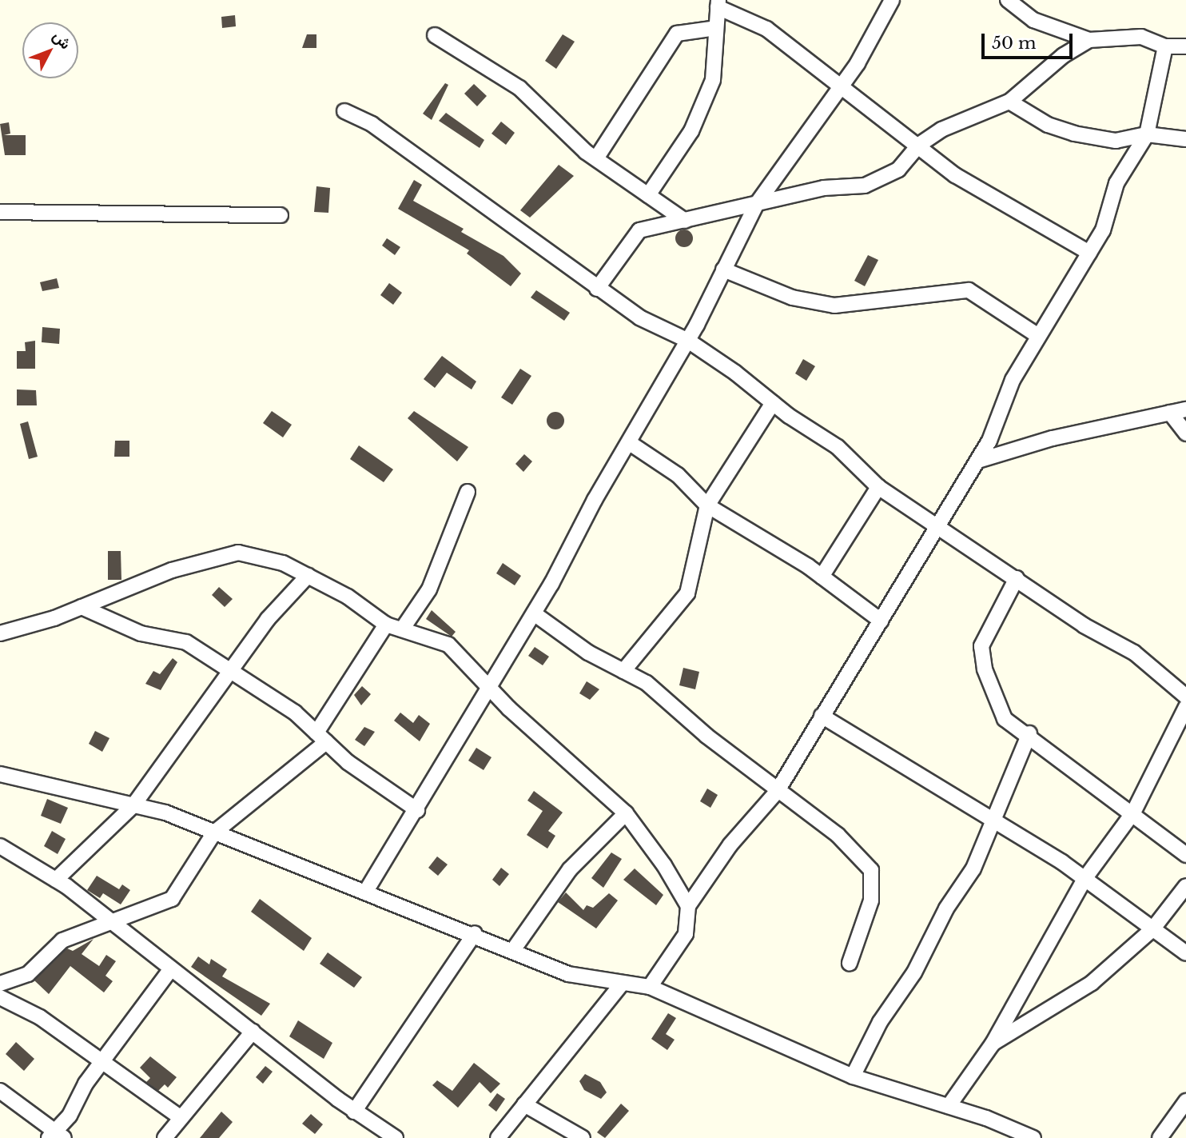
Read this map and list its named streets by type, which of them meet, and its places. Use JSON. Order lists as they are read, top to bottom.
{
  "scale_bar": "50 m",
  "north": "top right"
}
